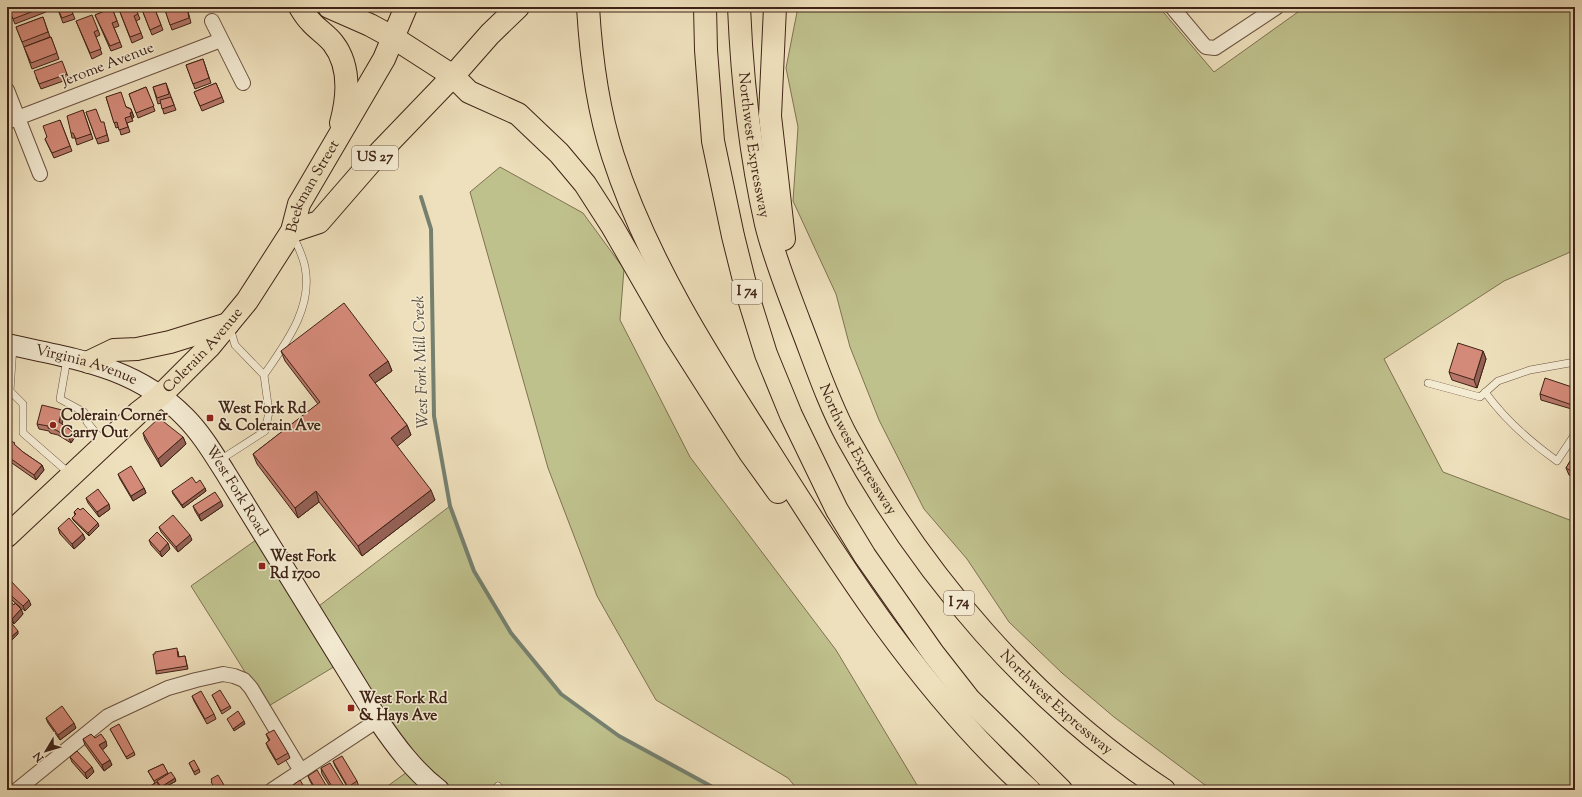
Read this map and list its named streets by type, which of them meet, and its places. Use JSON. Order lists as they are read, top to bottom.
{
  "streets": {
    "main road": [
      "Northwest Expressway",
      "US 27",
      "Beekman Street",
      "I 74",
      "Colerain Avenue"
    ],
    "street": ["Jerome Avenue", "Virginia Avenue", "West Fork Road"]
  },
  "crossings": [
    ["Beekman Street", "Colerain Avenue"],
    ["Colerain Avenue", "Virginia Avenue"],
    ["Colerain Avenue", "West Fork Road"],
    ["Virginia Avenue", "West Fork Road"]
  ],
  "water": ["West Fork Mill Creek"],
  "places": {
    "transit": ["West Fork Rd & Colerain Ave", "West Fork Rd 1700", "West Fork Rd & Hays Ave"],
    "other": ["Colerain Corner Carry Out"]
  },
  "north": "bottom left"
}
